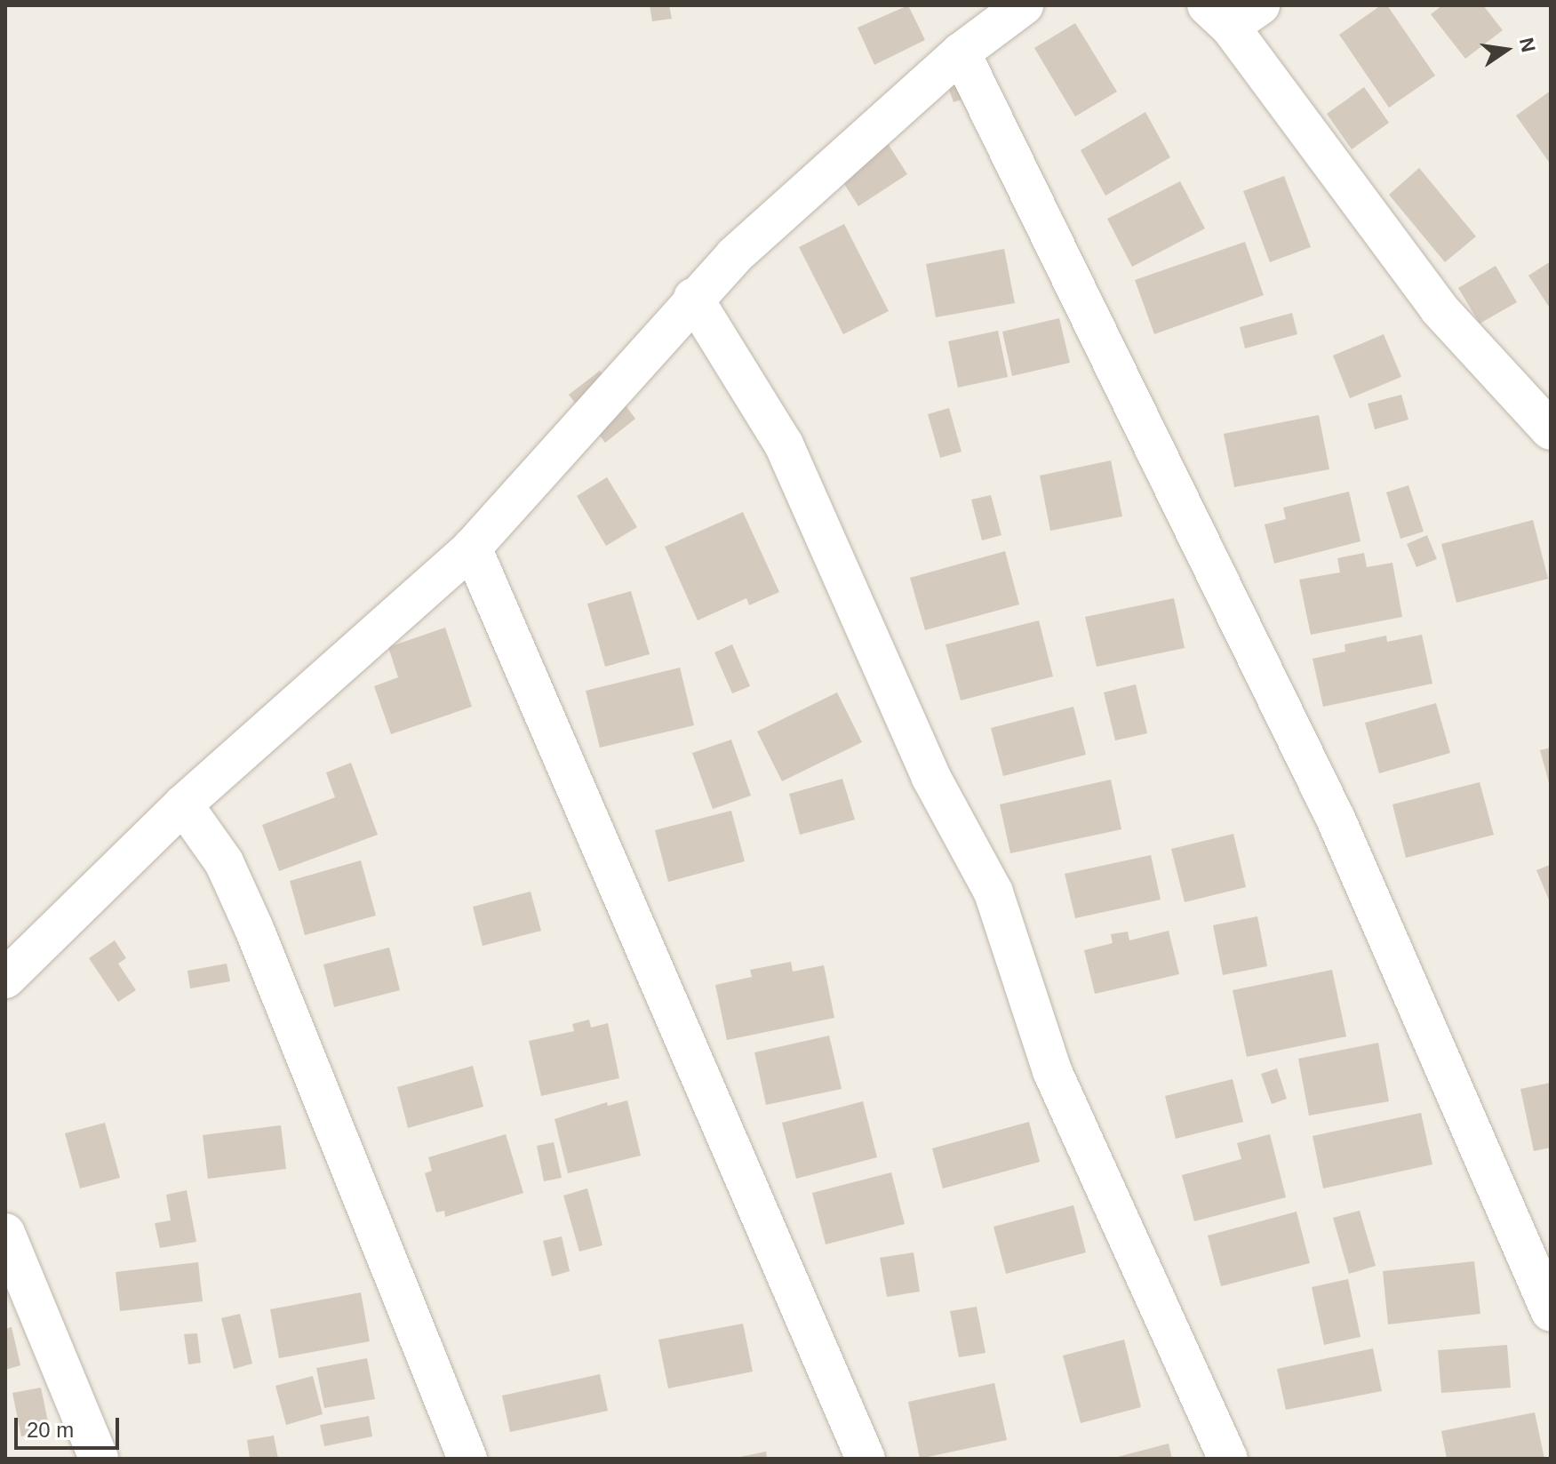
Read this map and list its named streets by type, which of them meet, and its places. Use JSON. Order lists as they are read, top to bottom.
{
  "scale_bar": "20 m",
  "north": "right"
}
